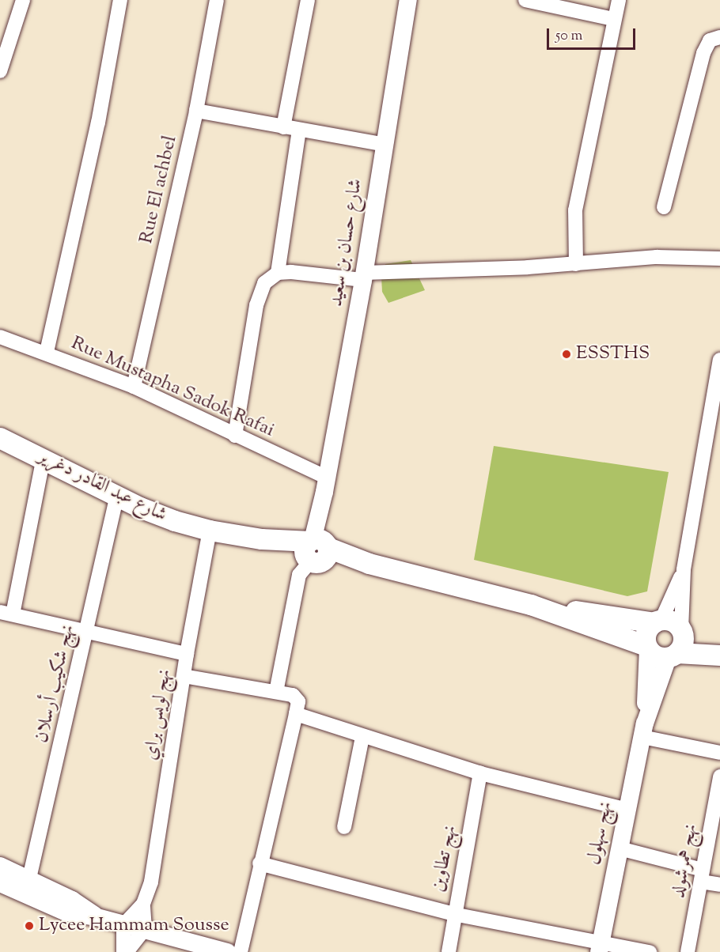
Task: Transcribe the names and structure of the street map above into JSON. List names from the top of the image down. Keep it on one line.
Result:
{"streets":{"main road":["شارع عبد القادر دغرير"],"street":["Rue El achbel","شارع حسان بن سعيد","Rue Mustapha Sadok Rafai","نهج شكيب أرسلان","نهج لويس براي","نهج سهلول","نهج تطاوين","نهج همرشولد"]},"crossings":[["Rue El achbel","Rue Mustapha Sadok Rafai"],["شارع حسان بن سعيد","Rue Mustapha Sadok Rafai"],["شارع حسان بن سعيد","شارع عبد القادر دغرير"],["شارع عبد القادر دغرير","نهج شكيب أرسلان"],["شارع عبد القادر دغرير","نهج لويس براي"],["شارع عبد القادر دغرير","نهج سهلول"]],"places":["ESSTHS","Lycee Hammam Sousse"],"scale_bar":"50 m"}
